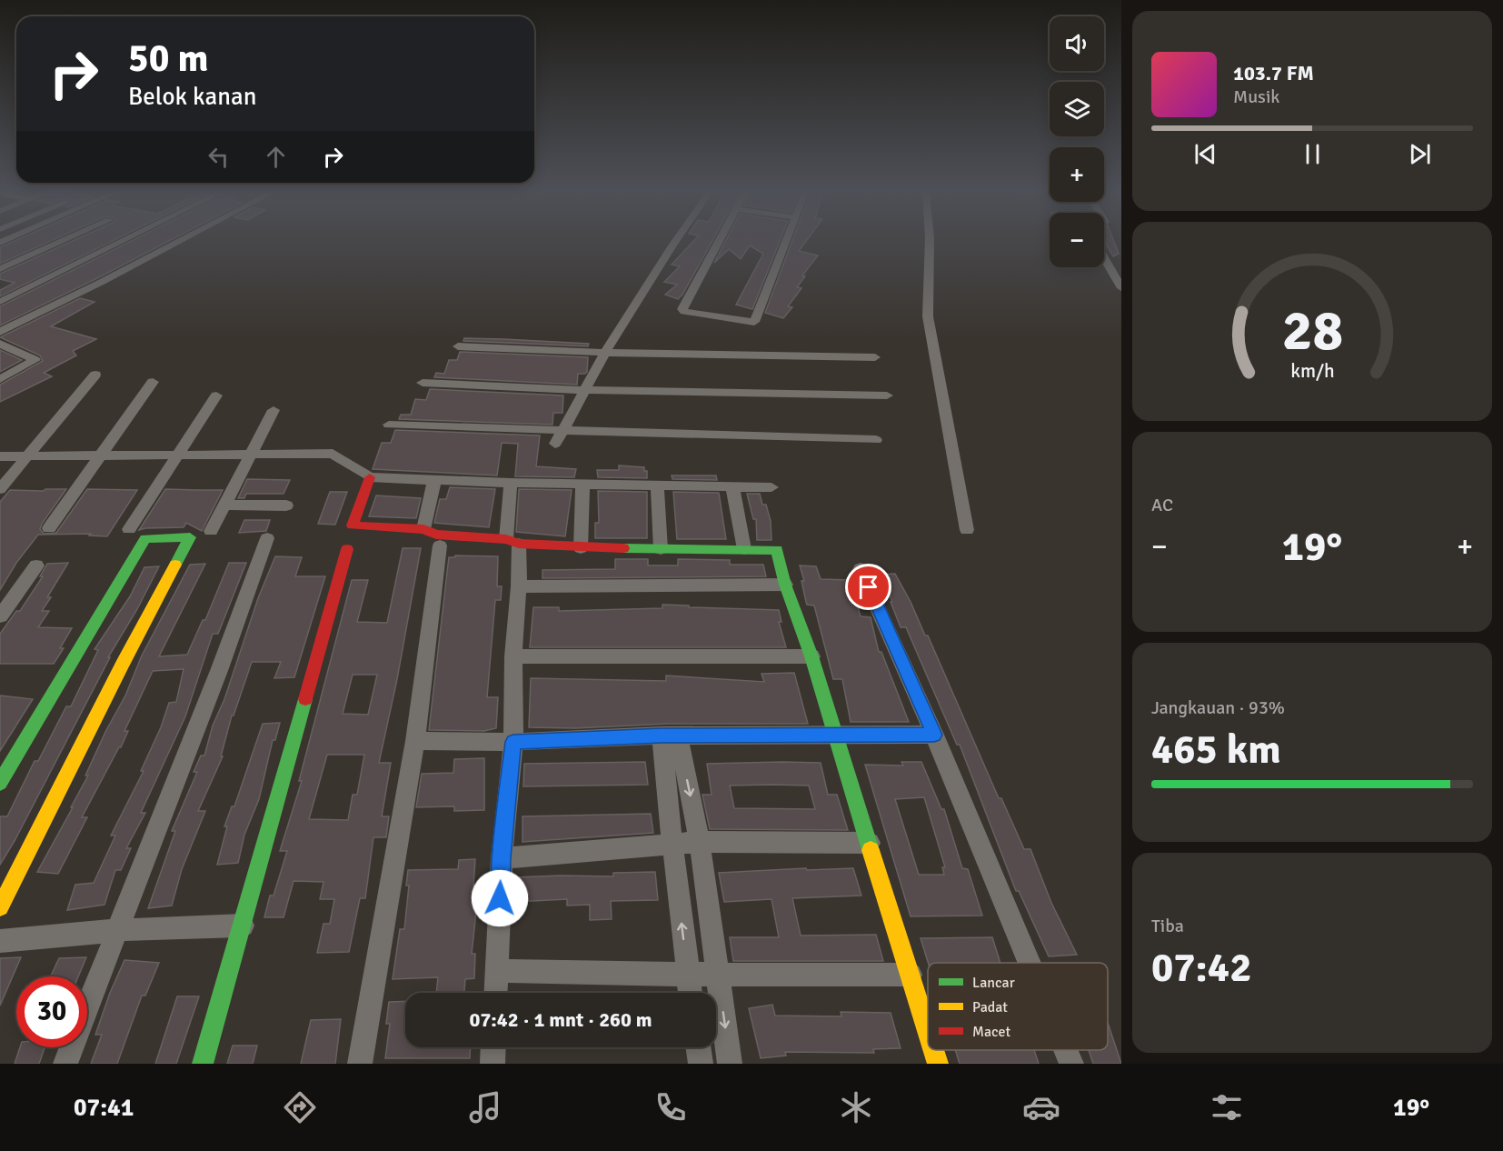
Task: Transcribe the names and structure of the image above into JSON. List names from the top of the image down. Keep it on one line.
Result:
{"legend":["Lancar","Padat","Macet"],"page":{"map_buttons":["+","−"],"turn":["50 m","Belok kanan"],"song":["103.7 FM","Musik"],"tile":["AC",["Jangkauan · 93%","465 km"],["Tiba","07:42"]],"heat":["−","19°","+"],"limit":"30","trip":"07:42 · 1 mnt · 260 m","tabs":["07:41","19°"],"gauge":["28","km/h"]}}
